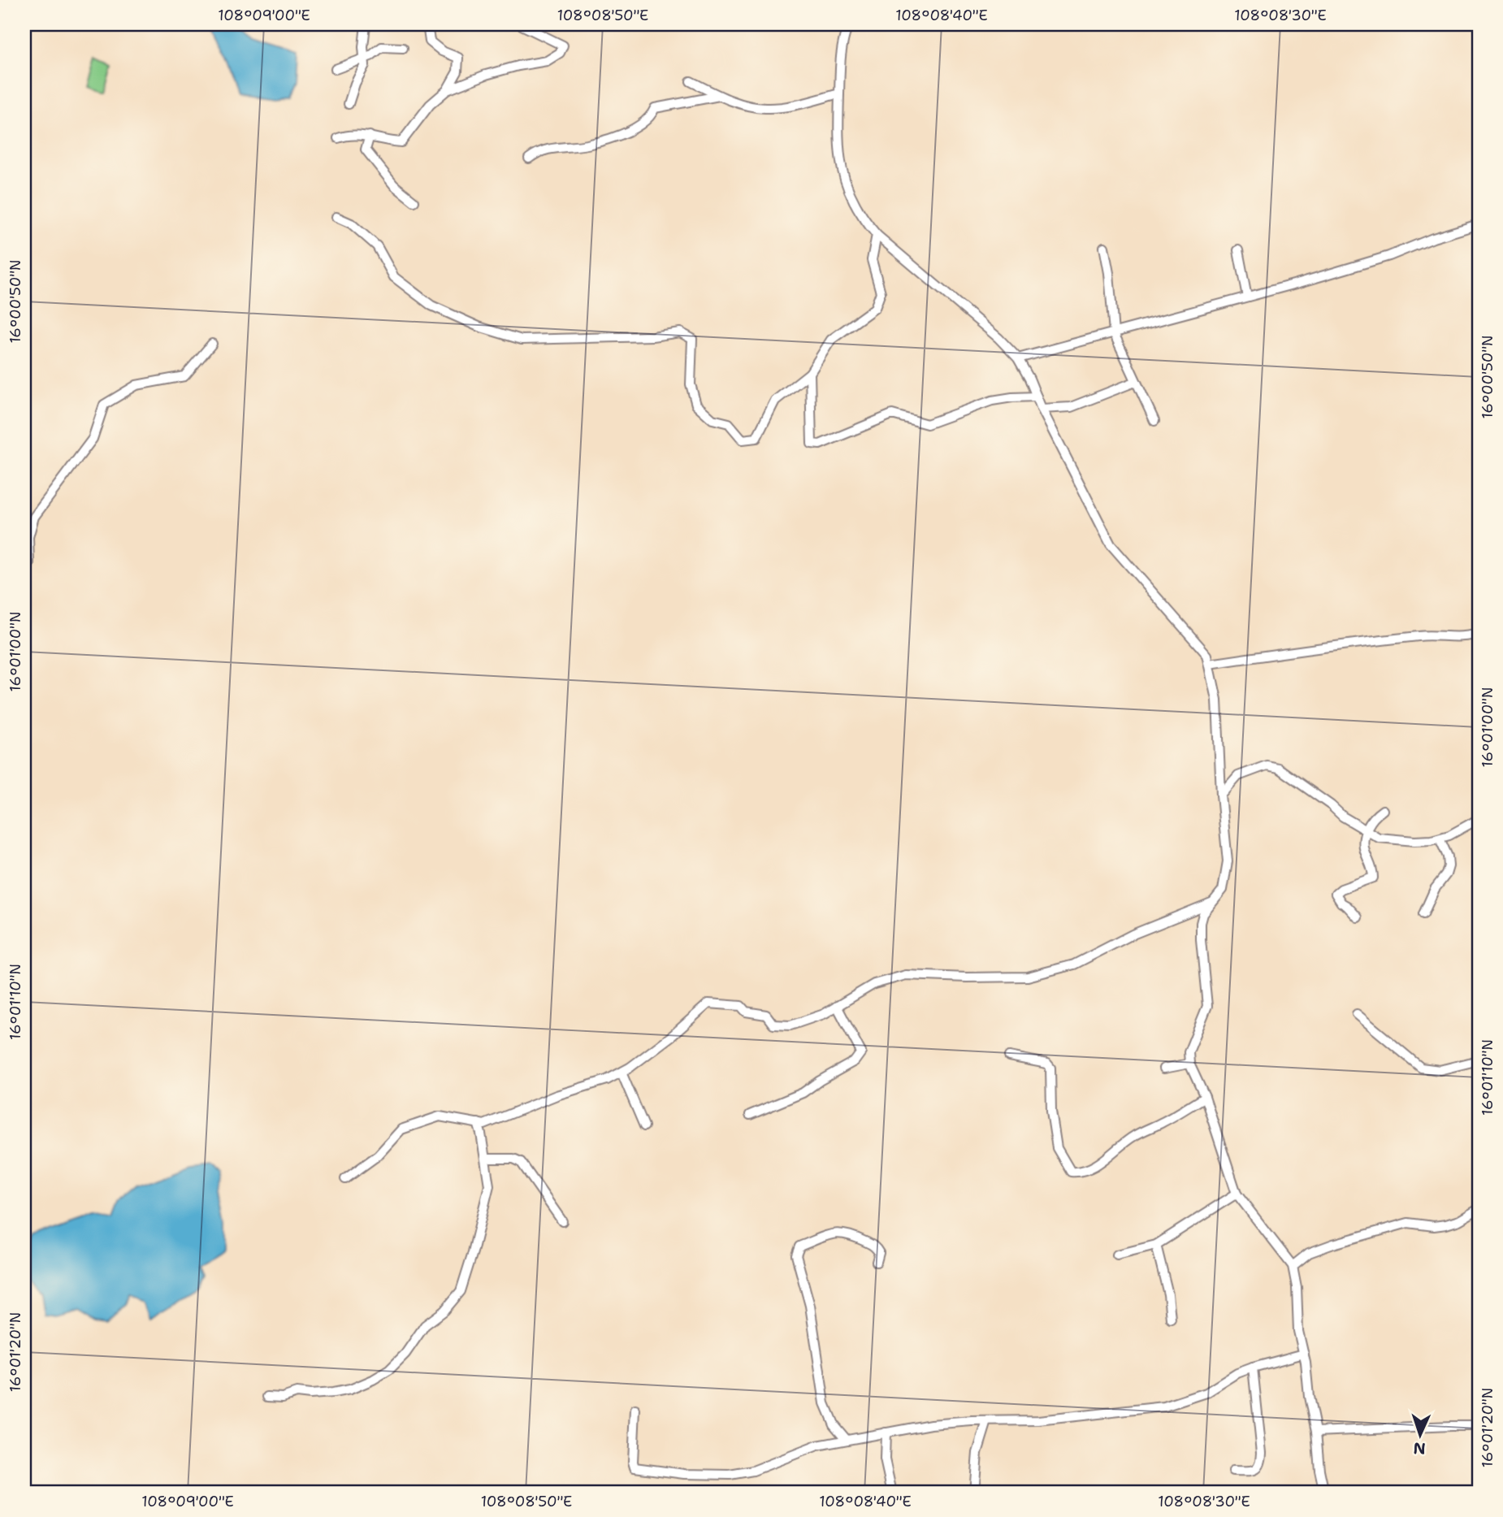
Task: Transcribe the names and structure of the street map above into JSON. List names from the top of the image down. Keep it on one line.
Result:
{"north":"bottom","coordinates":["108°09'00\"E","108°08'50\"E","108°08'40\"E","108°08'30\"E","16°00'50\"N","16°01'00\"N","16°01'10\"N","16°01'20\"N"]}
